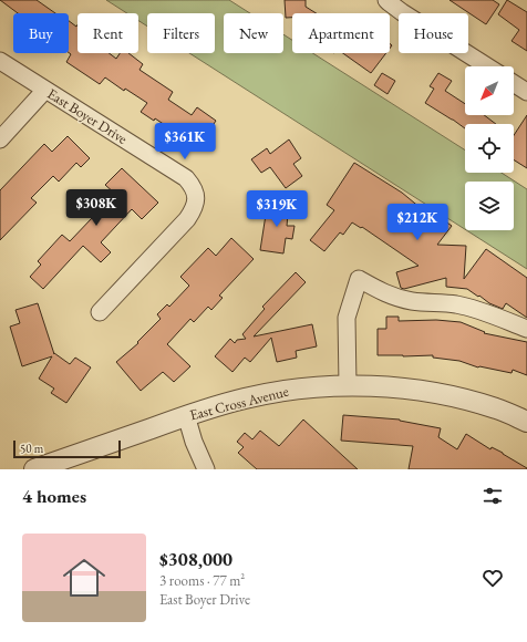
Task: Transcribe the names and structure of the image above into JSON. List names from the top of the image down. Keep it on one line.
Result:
{"streets":{"street":["East Boyer Drive","East Cross Avenue"]},"scale_bar":"50 m","north":"bottom left","page":{"chip":["Buy","Rent","Filters","New","Apartment","House"],"price":["$361K","$308K","$319K","$212K"],"scale":"50 m","heading":"4 homes","list":[{"name":"$308,000","note":"3 rooms · 77 m² · East Boyer Drive"}]}}
